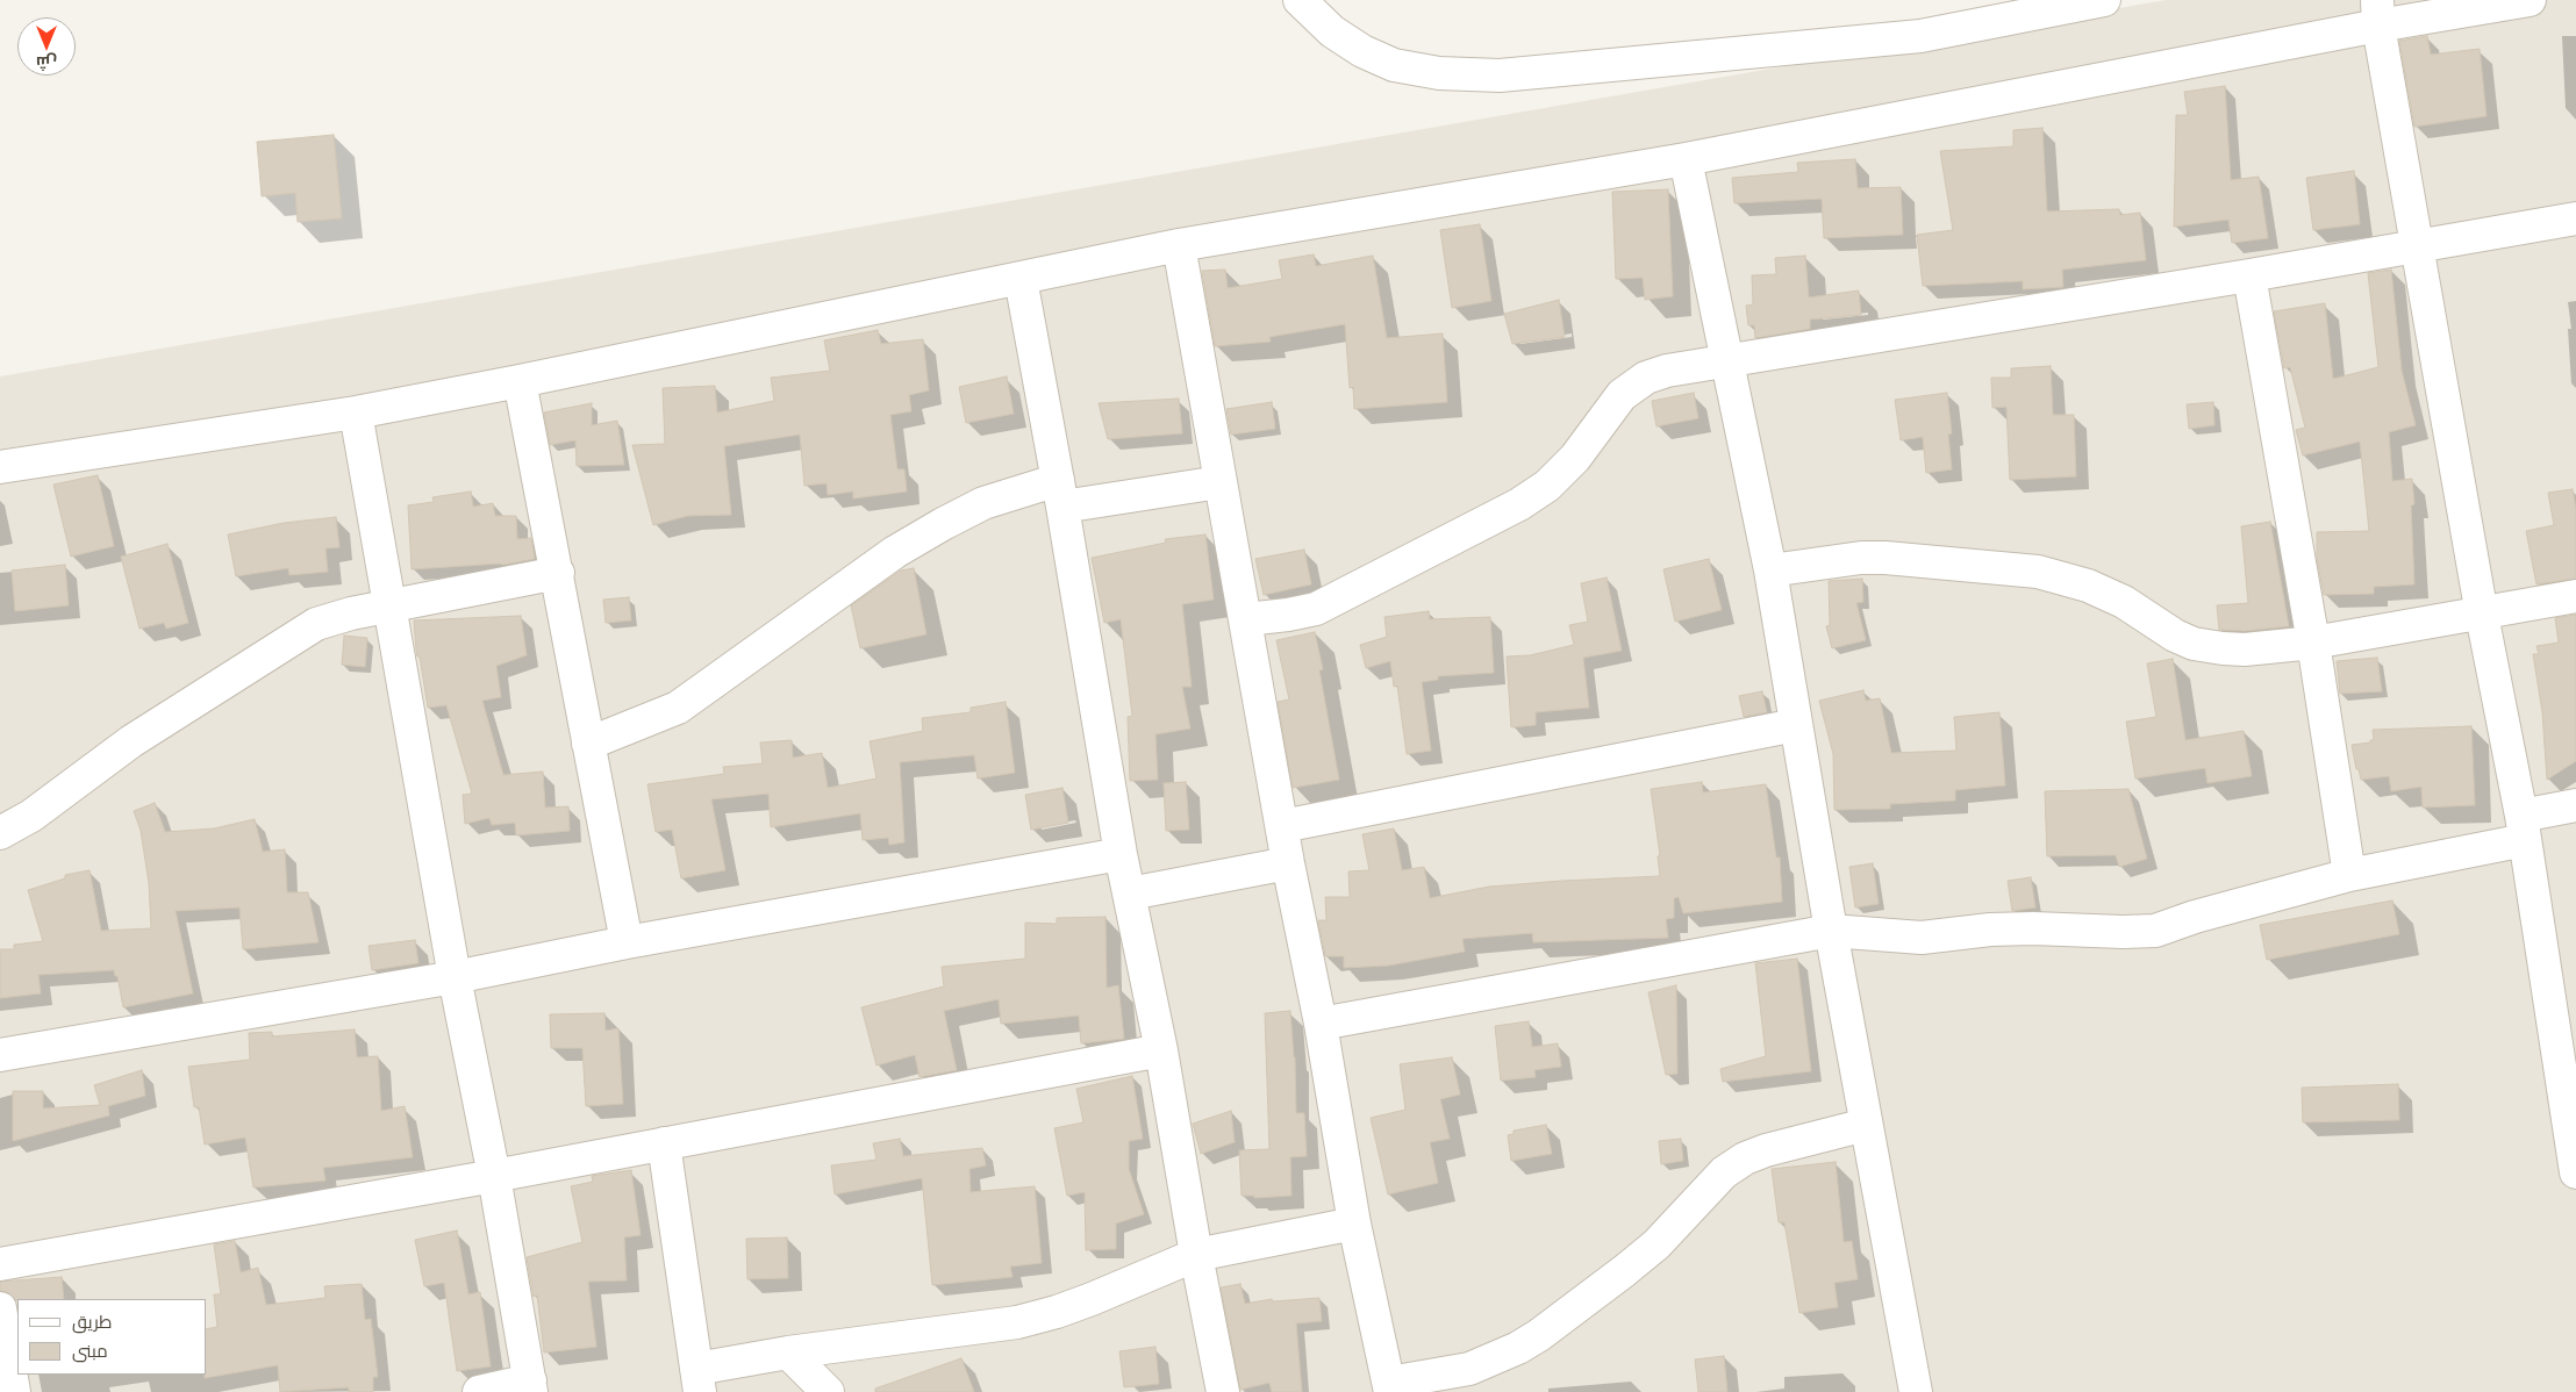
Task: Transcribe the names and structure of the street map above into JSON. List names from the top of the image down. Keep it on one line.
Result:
{"legend":["طريق","مبنى"],"north":"bottom"}
